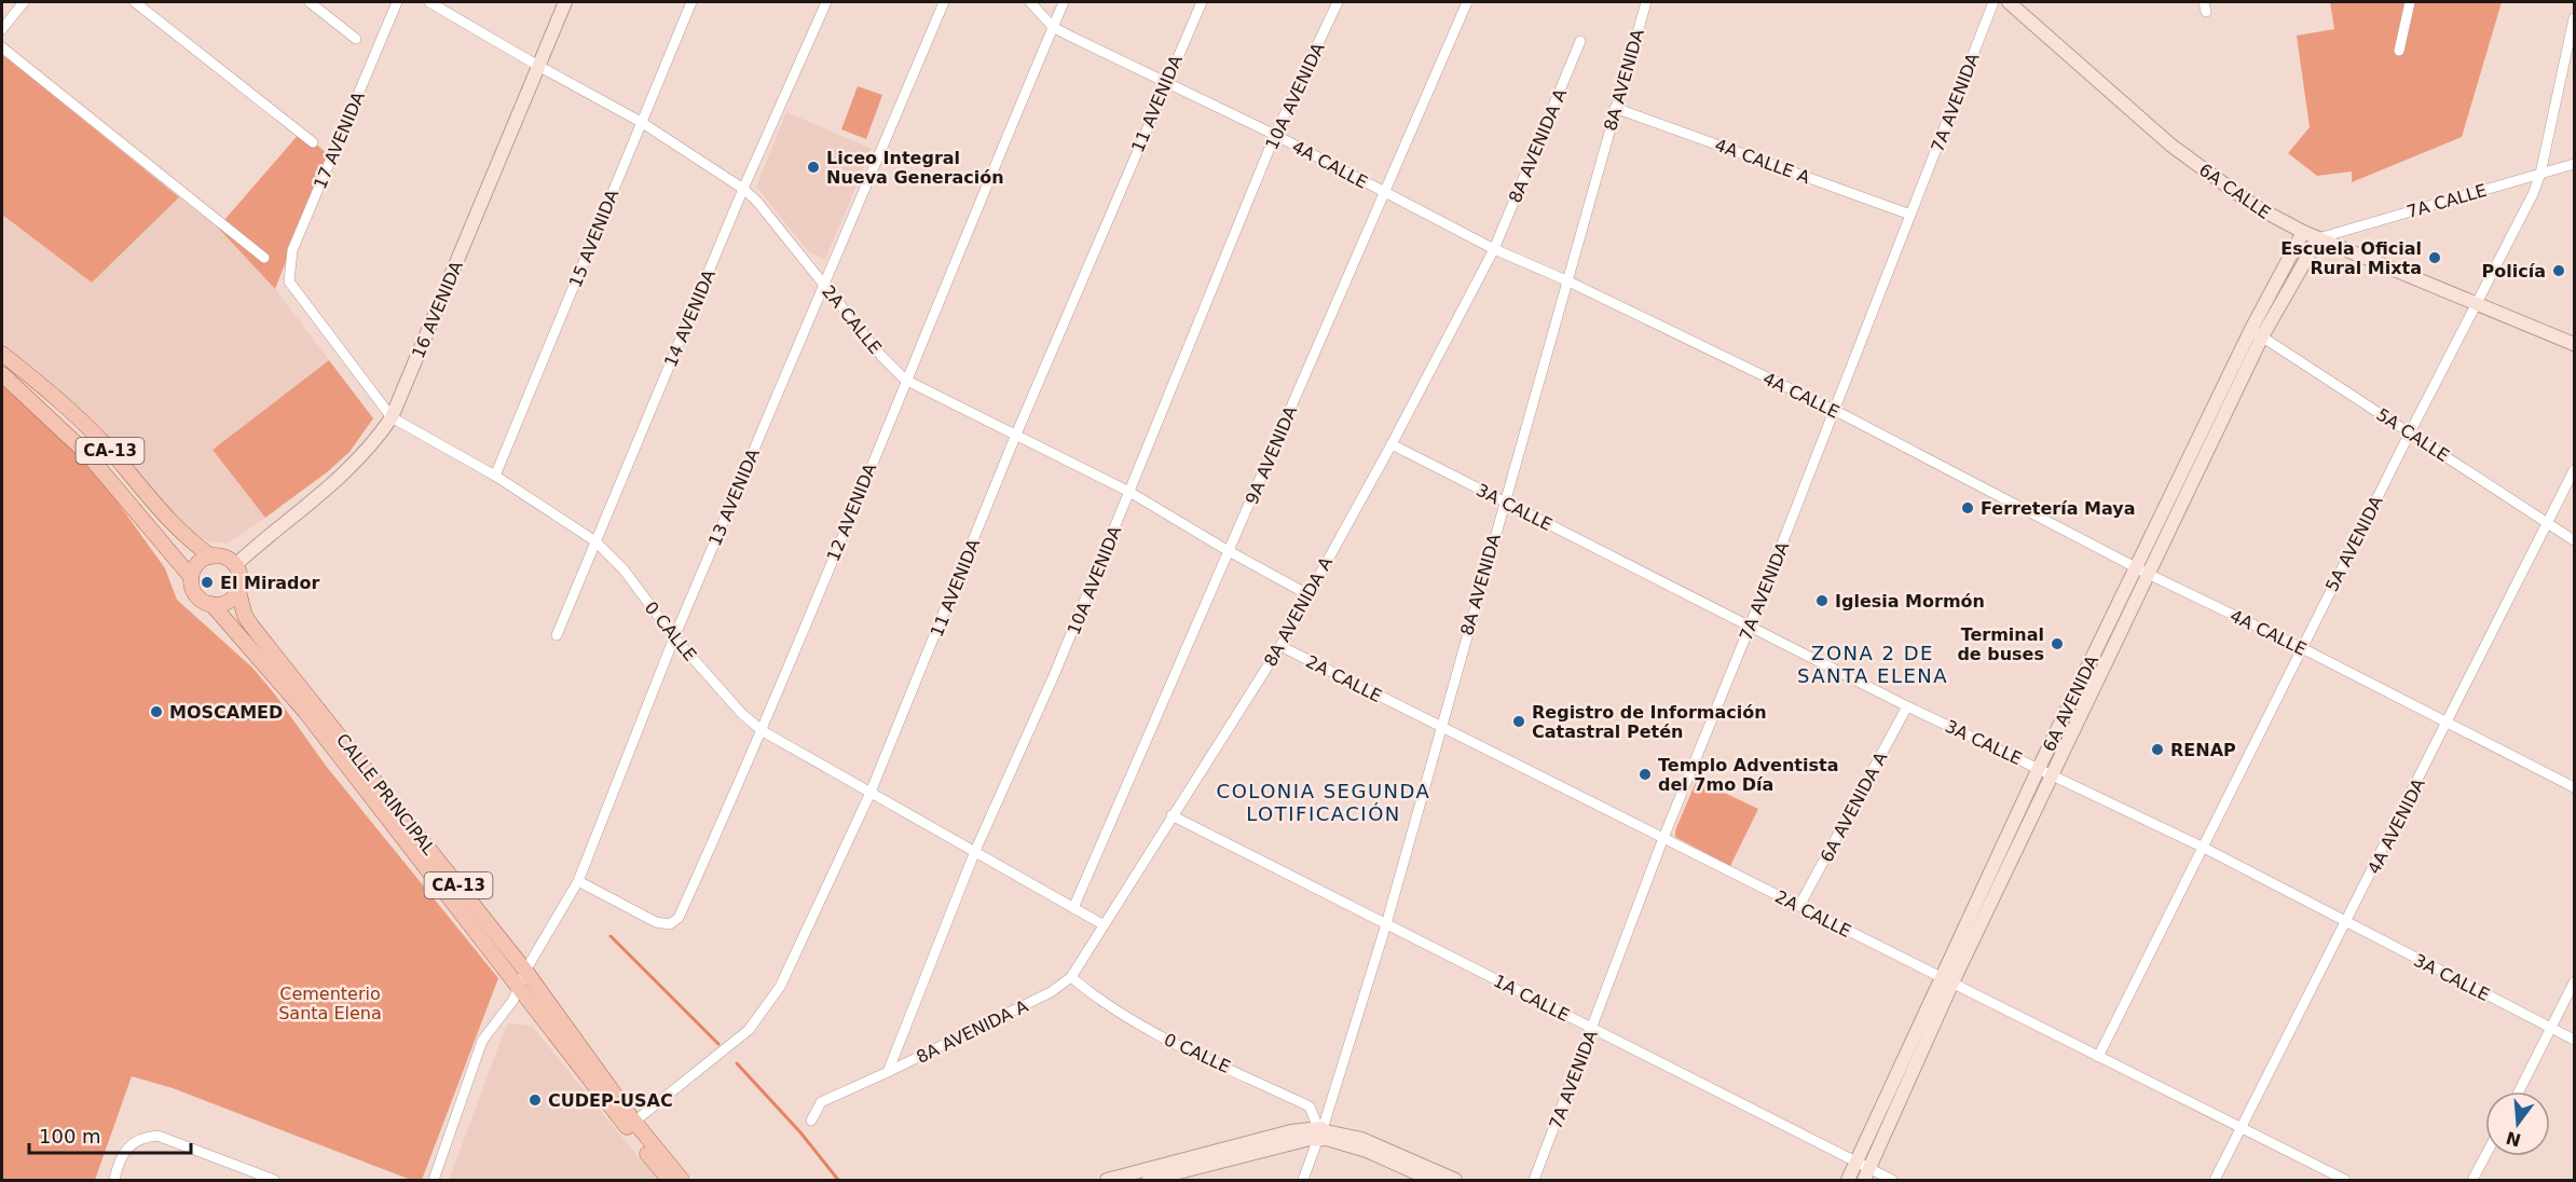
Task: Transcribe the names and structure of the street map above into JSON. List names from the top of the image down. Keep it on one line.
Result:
{"streets":{"main road":["CA-13","CALLE PRINCIPAL"],"street":["8A AVENIDA","10A AVENIDA","7A AVENIDA","11 AVENIDA","17 AVENIDA","8A AVENIDA A","4A CALLE A","4A CALLE","6A CALLE","7A CALLE","15 AVENIDA","16 AVENIDA","14 AVENIDA","2A CALLE","5A CALLE","9A AVENIDA","13 AVENIDA","3A CALLE","12 AVENIDA","5A AVENIDA","0 CALLE","6A AVENIDA","6A AVENIDA A","4A AVENIDA","1A CALLE"]},"crossings":[["8A AVENIDA","4A CALLE A"],["8A AVENIDA","4A CALLE"],["8A AVENIDA","2A CALLE"],["8A AVENIDA","3A CALLE"],["8A AVENIDA","0 CALLE"],["8A AVENIDA","1A CALLE"],["10A AVENIDA","8A AVENIDA A"],["10A AVENIDA","4A CALLE"],["10A AVENIDA","2A CALLE"],["10A AVENIDA","0 CALLE"],["7A AVENIDA","4A CALLE A"],["7A AVENIDA","4A CALLE"],["7A AVENIDA","2A CALLE"],["7A AVENIDA","3A CALLE"],["7A AVENIDA","1A CALLE"],["11 AVENIDA","4A CALLE"],["11 AVENIDA","2A CALLE"],["11 AVENIDA","0 CALLE"],["11 AVENIDA","CALLE PRINCIPAL"],["17 AVENIDA","0 CALLE"],["8A AVENIDA A","4A CALLE"],["8A AVENIDA A","2A CALLE"],["8A AVENIDA A","3A CALLE"],["8A AVENIDA A","0 CALLE"],["8A AVENIDA A","1A CALLE"],["4A CALLE","9A AVENIDA"],["4A CALLE","12 AVENIDA"],["4A CALLE","5A AVENIDA"],["4A CALLE","6A AVENIDA"],["4A CALLE","4A AVENIDA"],["6A CALLE","7A CALLE"],["6A CALLE","5A AVENIDA"],["6A CALLE","6A AVENIDA"],["7A CALLE","5A AVENIDA"],["7A CALLE","6A AVENIDA"],["15 AVENIDA","2A CALLE"],["15 AVENIDA","0 CALLE"],["16 AVENIDA","2A CALLE"],["16 AVENIDA","CA-13"],["16 AVENIDA","0 CALLE"],["16 AVENIDA","CALLE PRINCIPAL"],["14 AVENIDA","2A CALLE"],["14 AVENIDA","0 CALLE"],["2A CALLE","9A AVENIDA"],["2A CALLE","13 AVENIDA"],["2A CALLE","12 AVENIDA"],["2A CALLE","5A AVENIDA"],["2A CALLE","6A AVENIDA"],["2A CALLE","6A AVENIDA A"],["2A CALLE","4A AVENIDA"],["5A CALLE","5A AVENIDA"],["5A CALLE","6A AVENIDA"],["5A CALLE","4A AVENIDA"],["CA-13","CALLE PRINCIPAL"],["9A AVENIDA","0 CALLE"],["13 AVENIDA","12 AVENIDA"],["13 AVENIDA","0 CALLE"],["13 AVENIDA","CALLE PRINCIPAL"],["3A CALLE","5A AVENIDA"],["3A CALLE","6A AVENIDA"],["3A CALLE","6A AVENIDA A"],["3A CALLE","4A AVENIDA"],["12 AVENIDA","0 CALLE"],["6A AVENIDA","1A CALLE"]],"districts":["ZONA 2 DE SANTA ELENA","COLONIA SEGUNDA LOTIFICACIÓN"],"parks":["Cementerio Santa Elena"],"places":["Liceo Integral Nueva Generación","Escuela Oficial Rural Mixta","Policía","Ferretería Maya","El Mirador","Iglesia Mormón","Terminal de buses","MOSCAMED","Registro de Información Catastral Petén","RENAP","Templo Adventista del 7mo Día","CUDEP-USAC"],"scale_bar":"100 m","north":"bottom"}
